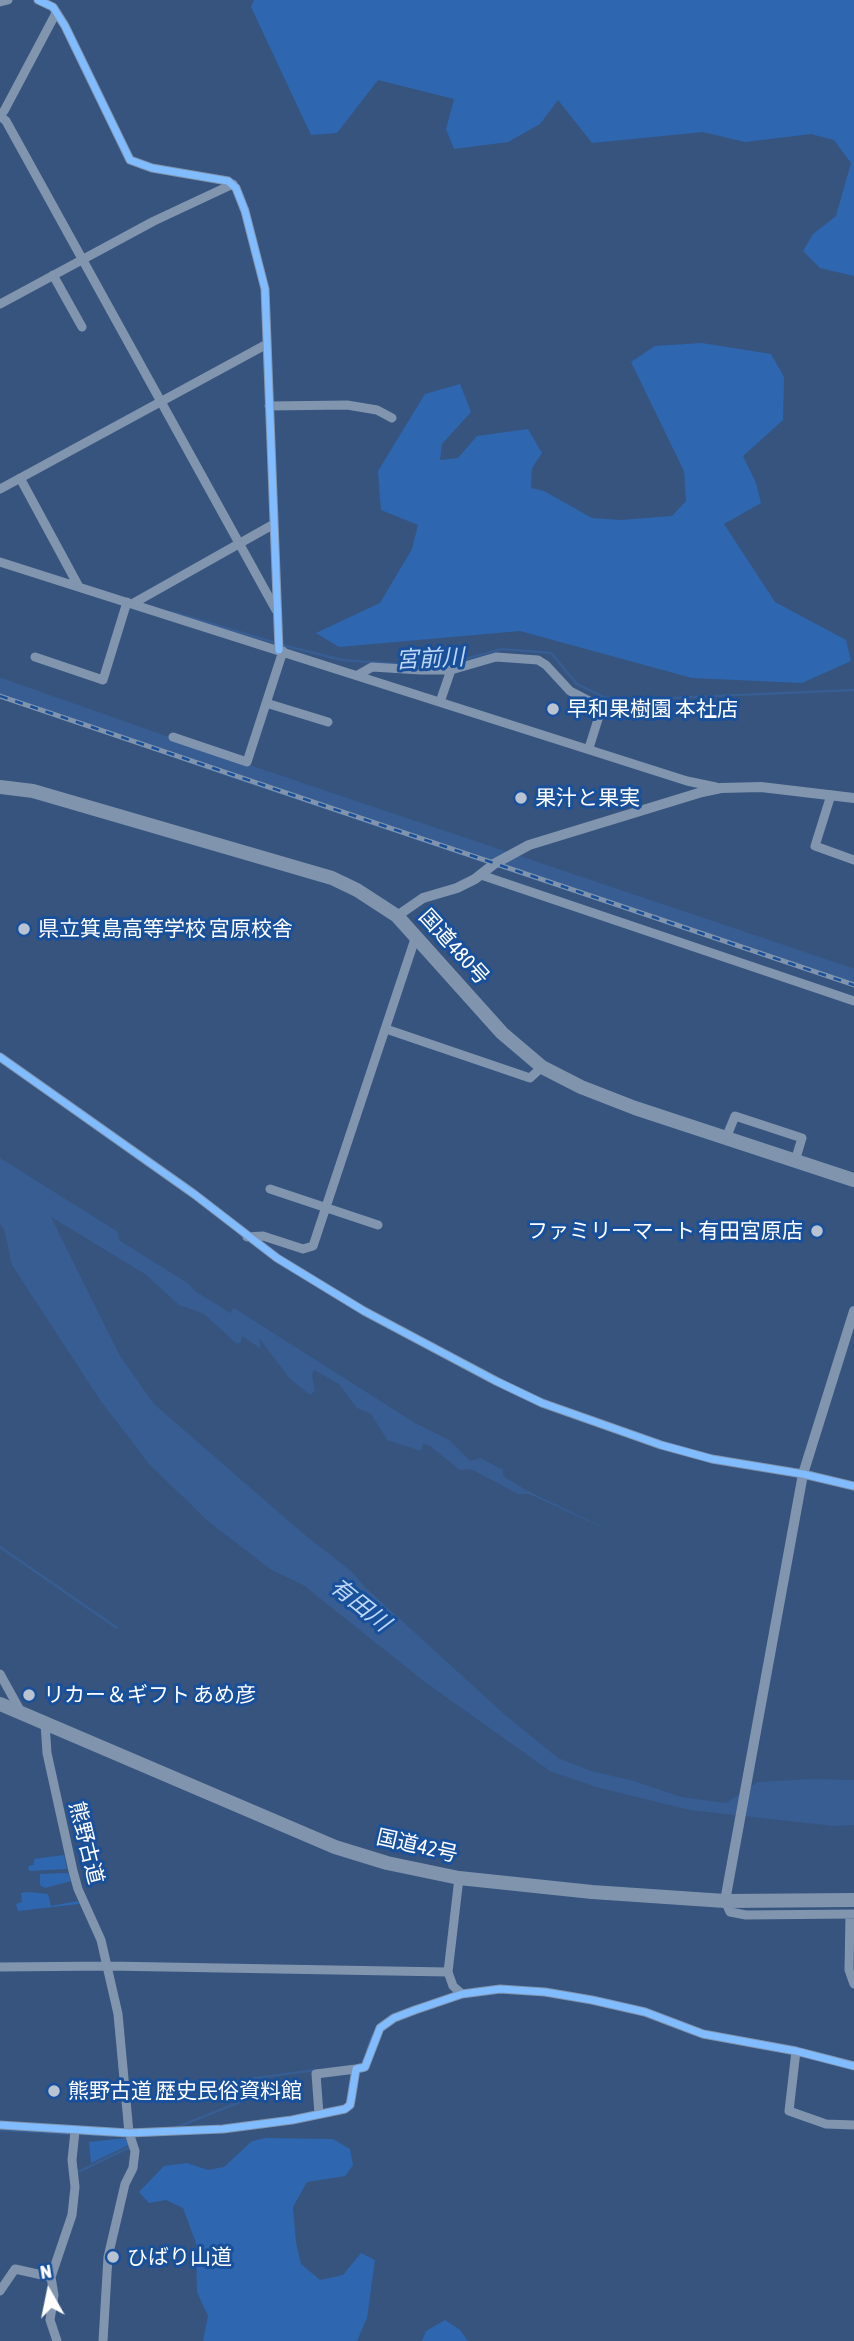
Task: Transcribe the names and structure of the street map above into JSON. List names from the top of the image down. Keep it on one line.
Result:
{"streets":{"highway":["国道480号","国道42号"],"street":["熊野古道"]},"crossings":[["熊野古道","国道42号"]],"water":["宮前川","有田川"],"places":["早和果樹園 本社店","果汁と果実","県立箕島高等学校 宮原校舎","ファミリーマート 有田宮原店","リカー＆ギフト あめ彦","熊野古道 歴史民俗資料館","ひばり山道"],"north":"top"}
